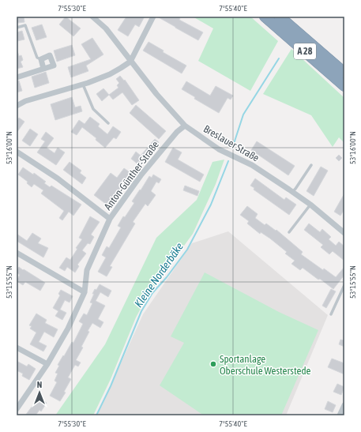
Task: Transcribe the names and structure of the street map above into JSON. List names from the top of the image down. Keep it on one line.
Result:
{"streets":{"highway":["A 28"],"street":["Breslauer Straße","Anton-Günther-Straße"]},"crossings":[["Breslauer Straße","Anton-Günther-Straße"]],"water":["Kleine Norderbäke"],"places":["Sportanlage Oberschule Westerstede"],"north":"top","coordinates":["7°55'30\"E","7°55'40\"E","53°16'00\"N","53°15'55\"N"]}
